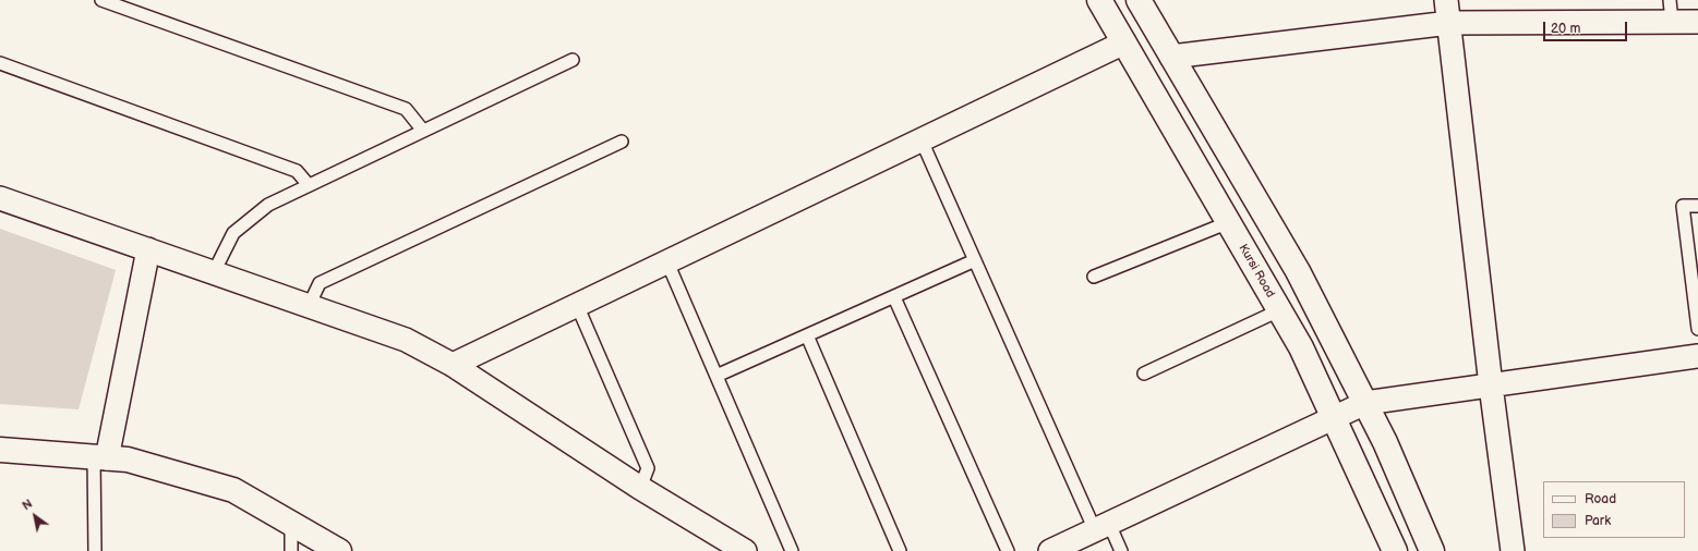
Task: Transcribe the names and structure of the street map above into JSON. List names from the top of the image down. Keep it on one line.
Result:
{"streets":{"main road":["Kursi Road"]},"legend":["Road","Park"],"scale_bar":"20 m","north":"top left"}
